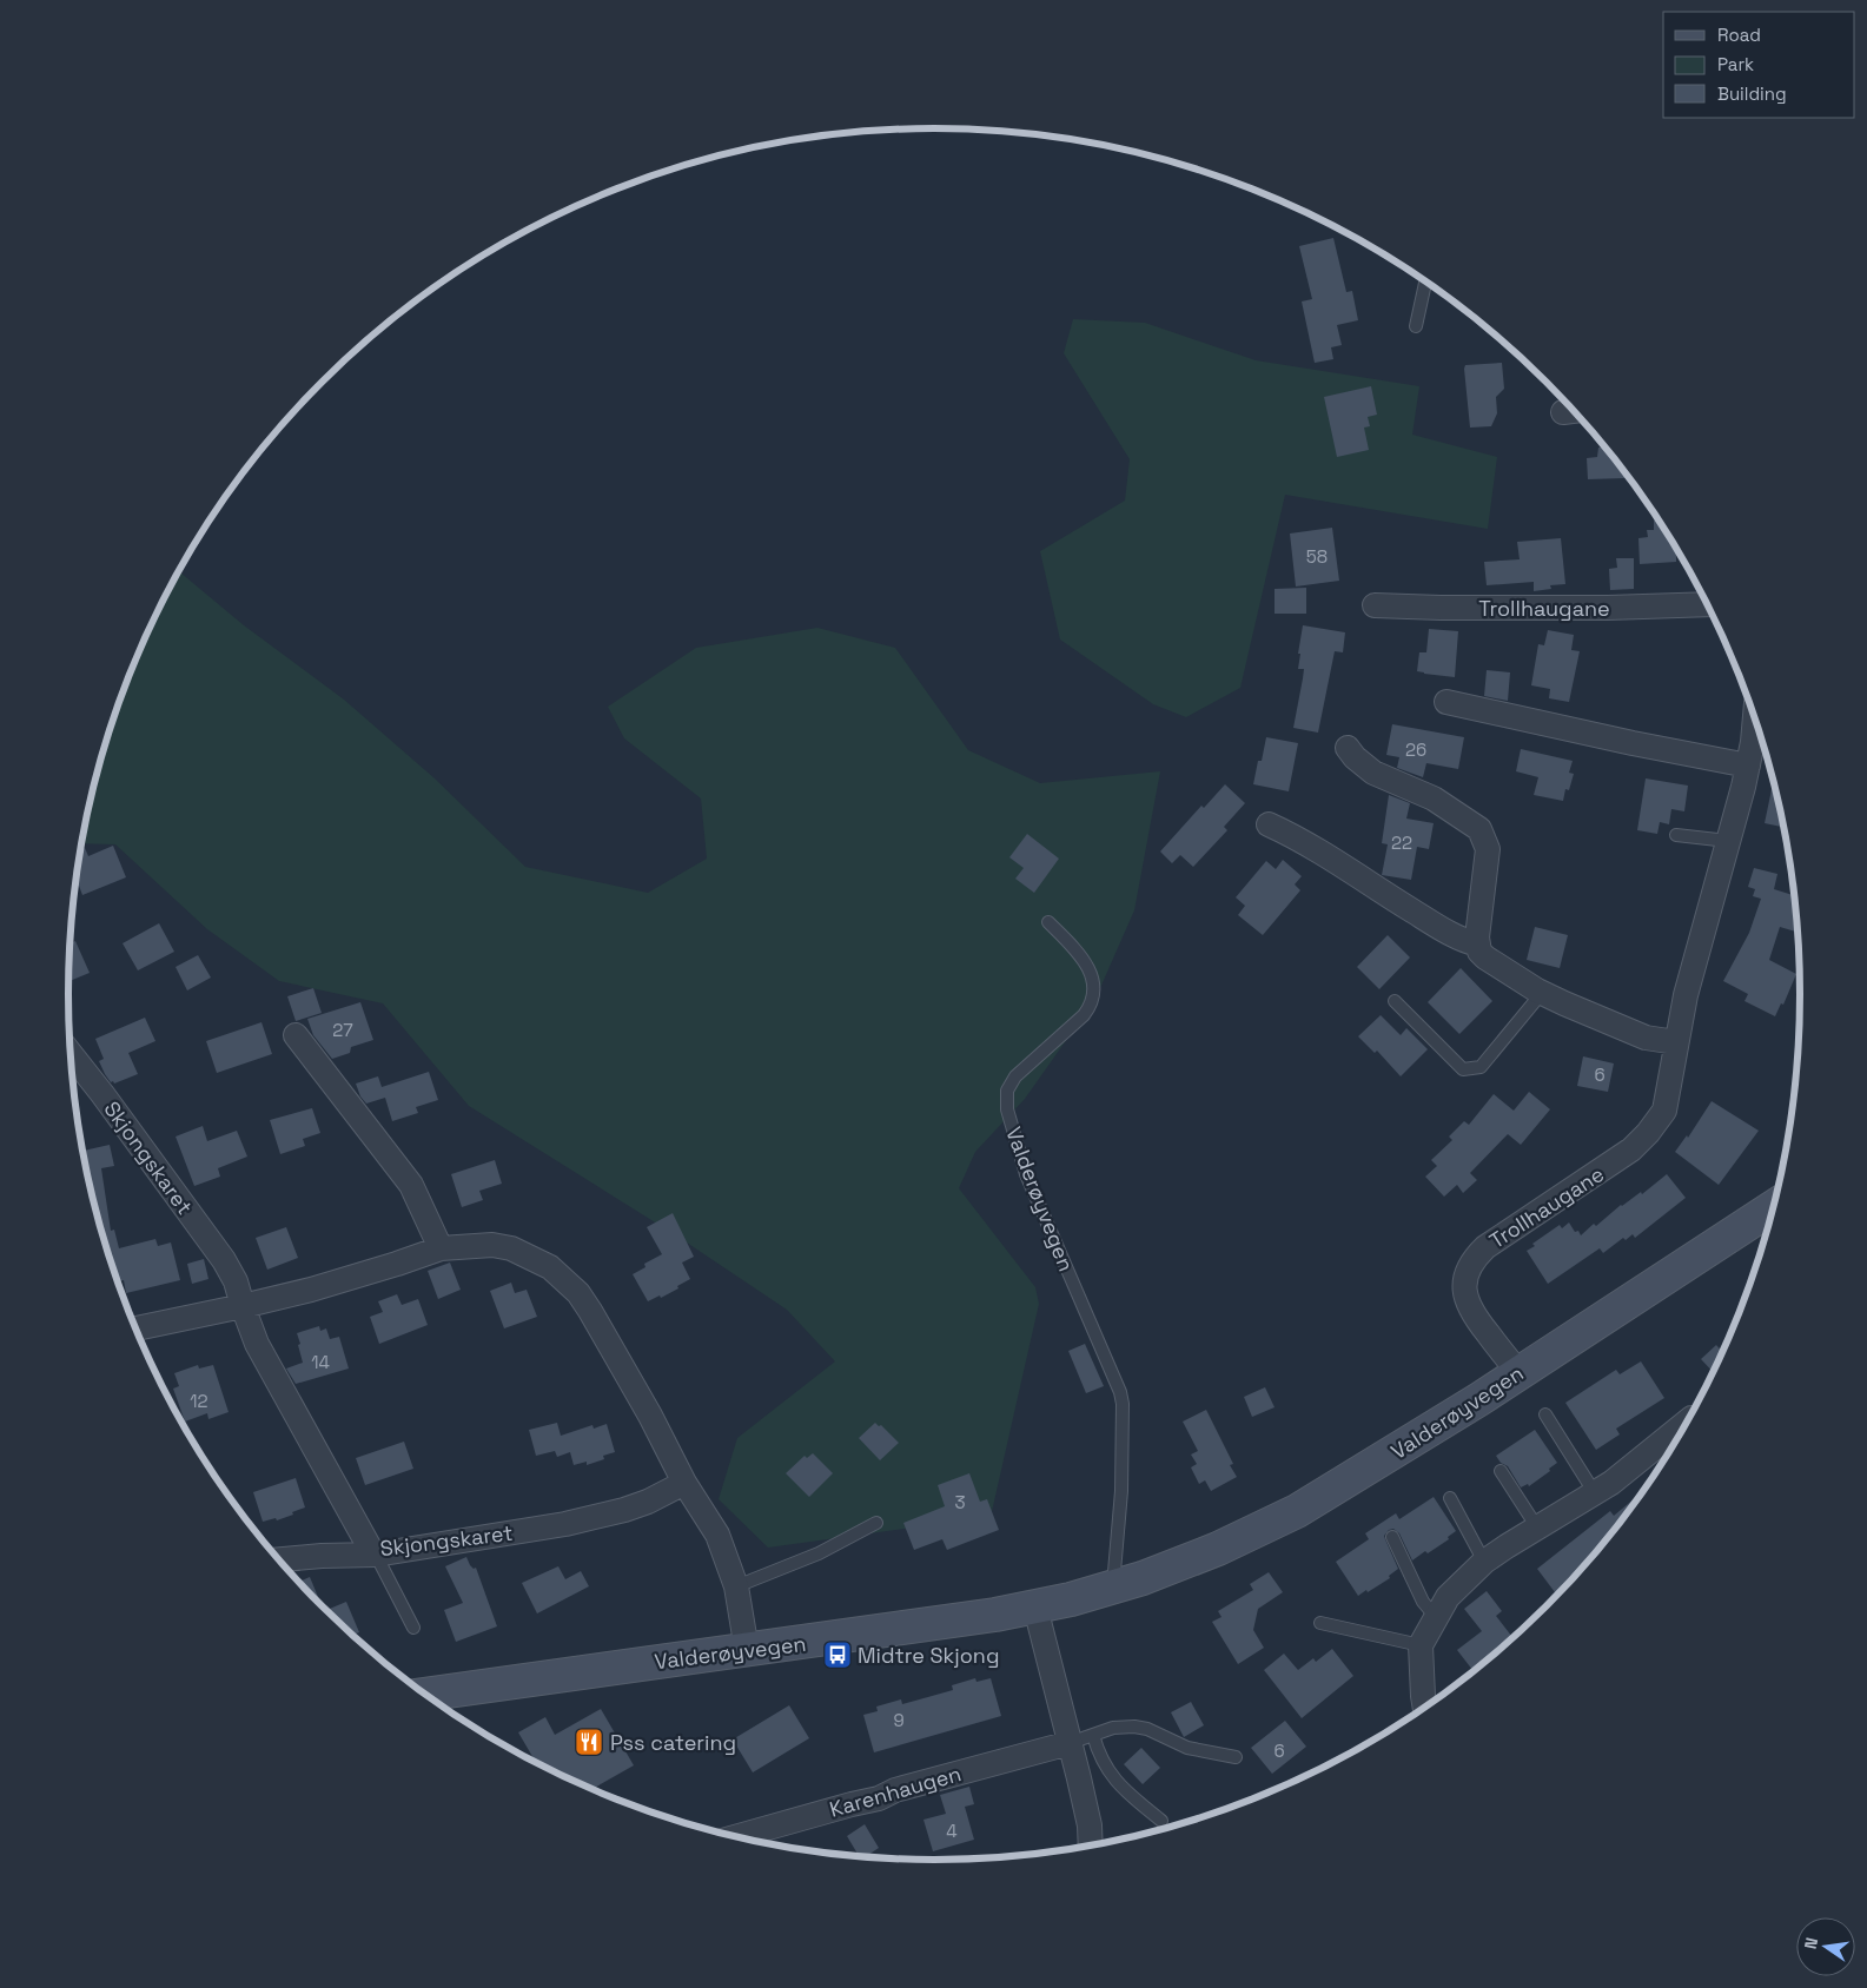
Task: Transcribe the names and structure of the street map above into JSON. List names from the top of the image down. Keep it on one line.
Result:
{"streets":{"main road":["Valderøyvegen"],"street":["Trollhaugane","Skjongskaret","Karenhaugen"]},"crossings":[["Trollhaugane","Valderøyvegen"]],"places":{"bus stop":["Midtre Skjong"],"restaurant":["Pss catering"]},"house_numbers":["58","26","22","27","6","14","12","3","9","6","4"],"legend":["Road","Park","Building"],"north":"left"}
